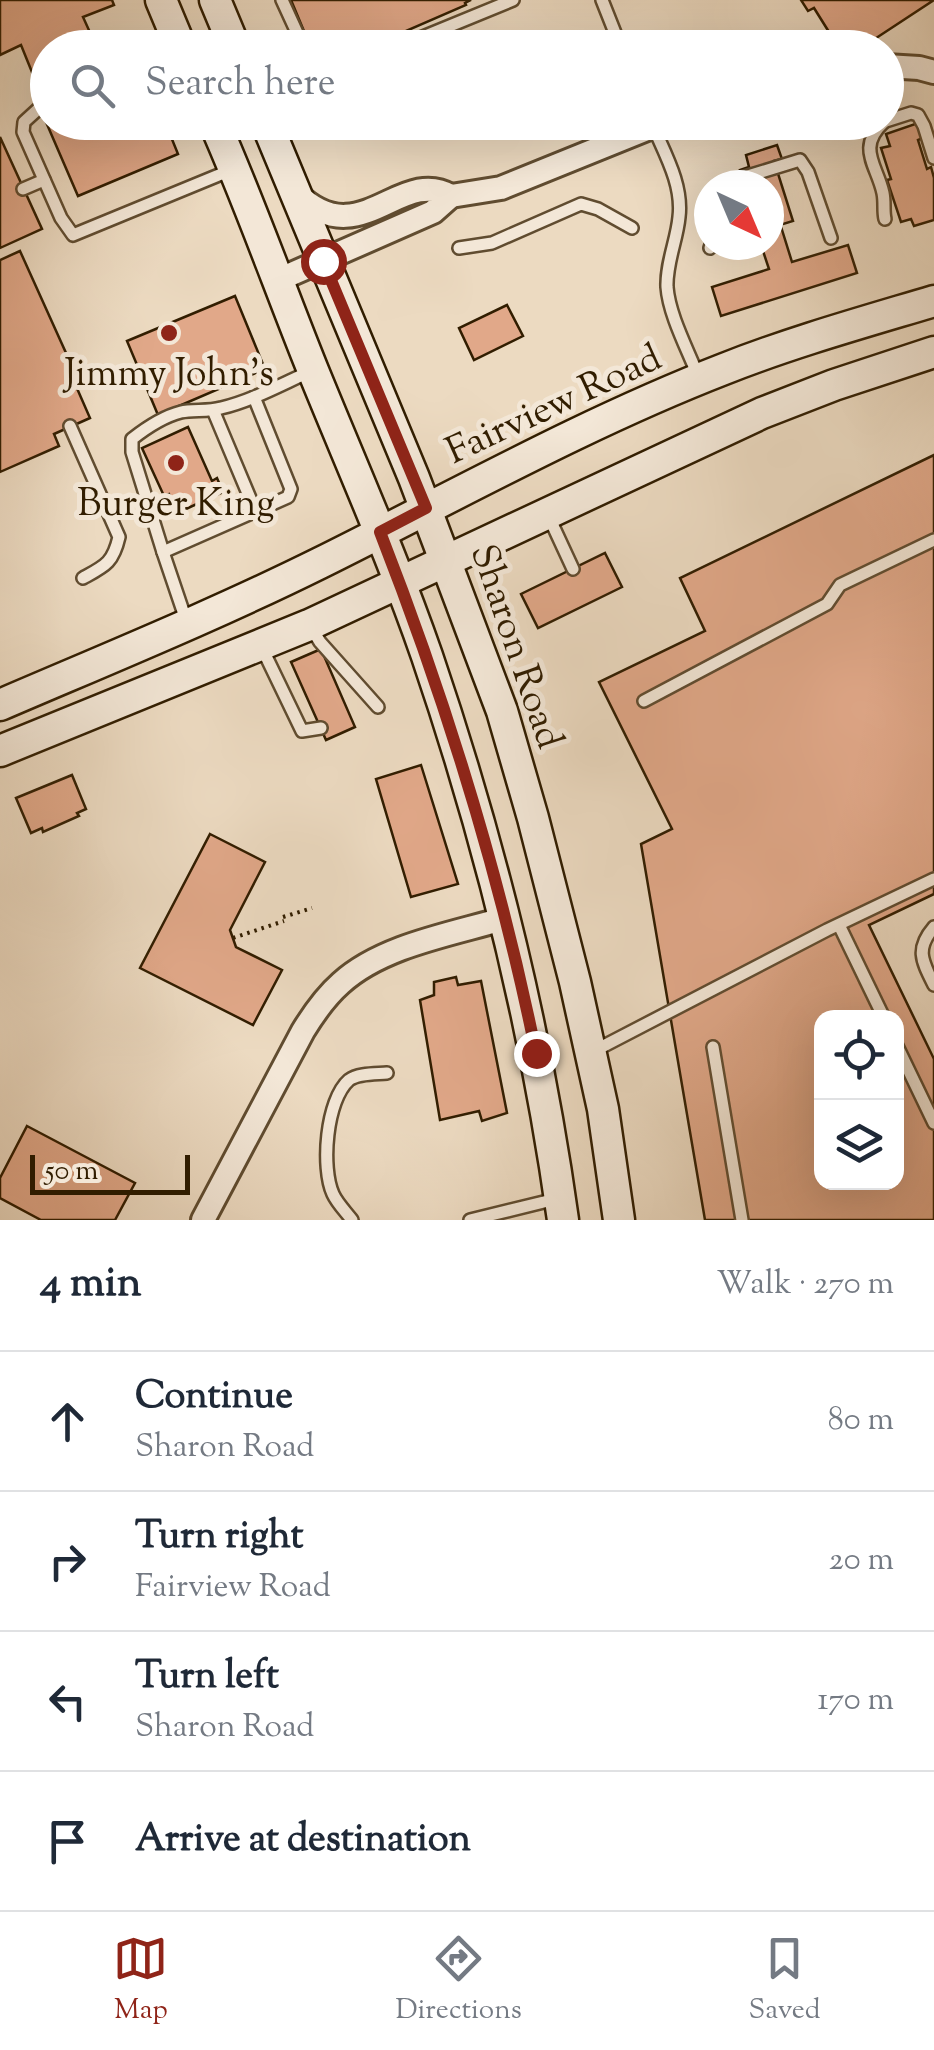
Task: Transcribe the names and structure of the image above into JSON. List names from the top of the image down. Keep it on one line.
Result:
{"streets":{"main road":["Fairview Road","Sharon Road"]},"crossings":[["Fairview Road","Sharon Road"]],"places":["Jimmy John's","Burger King"],"scale_bar":"50 m","north":"bottom right","page":{"search":"Search here","scale":"50 m","heading":["4 min","Walk · 270 m"],"list":[["Continue","Sharon Road","80 m"],["Turn right","Fairview Road","20 m"],["Turn left","Sharon Road","170 m"],"Arrive at destination"],"nav":["Map","Directions","Saved"]}}
